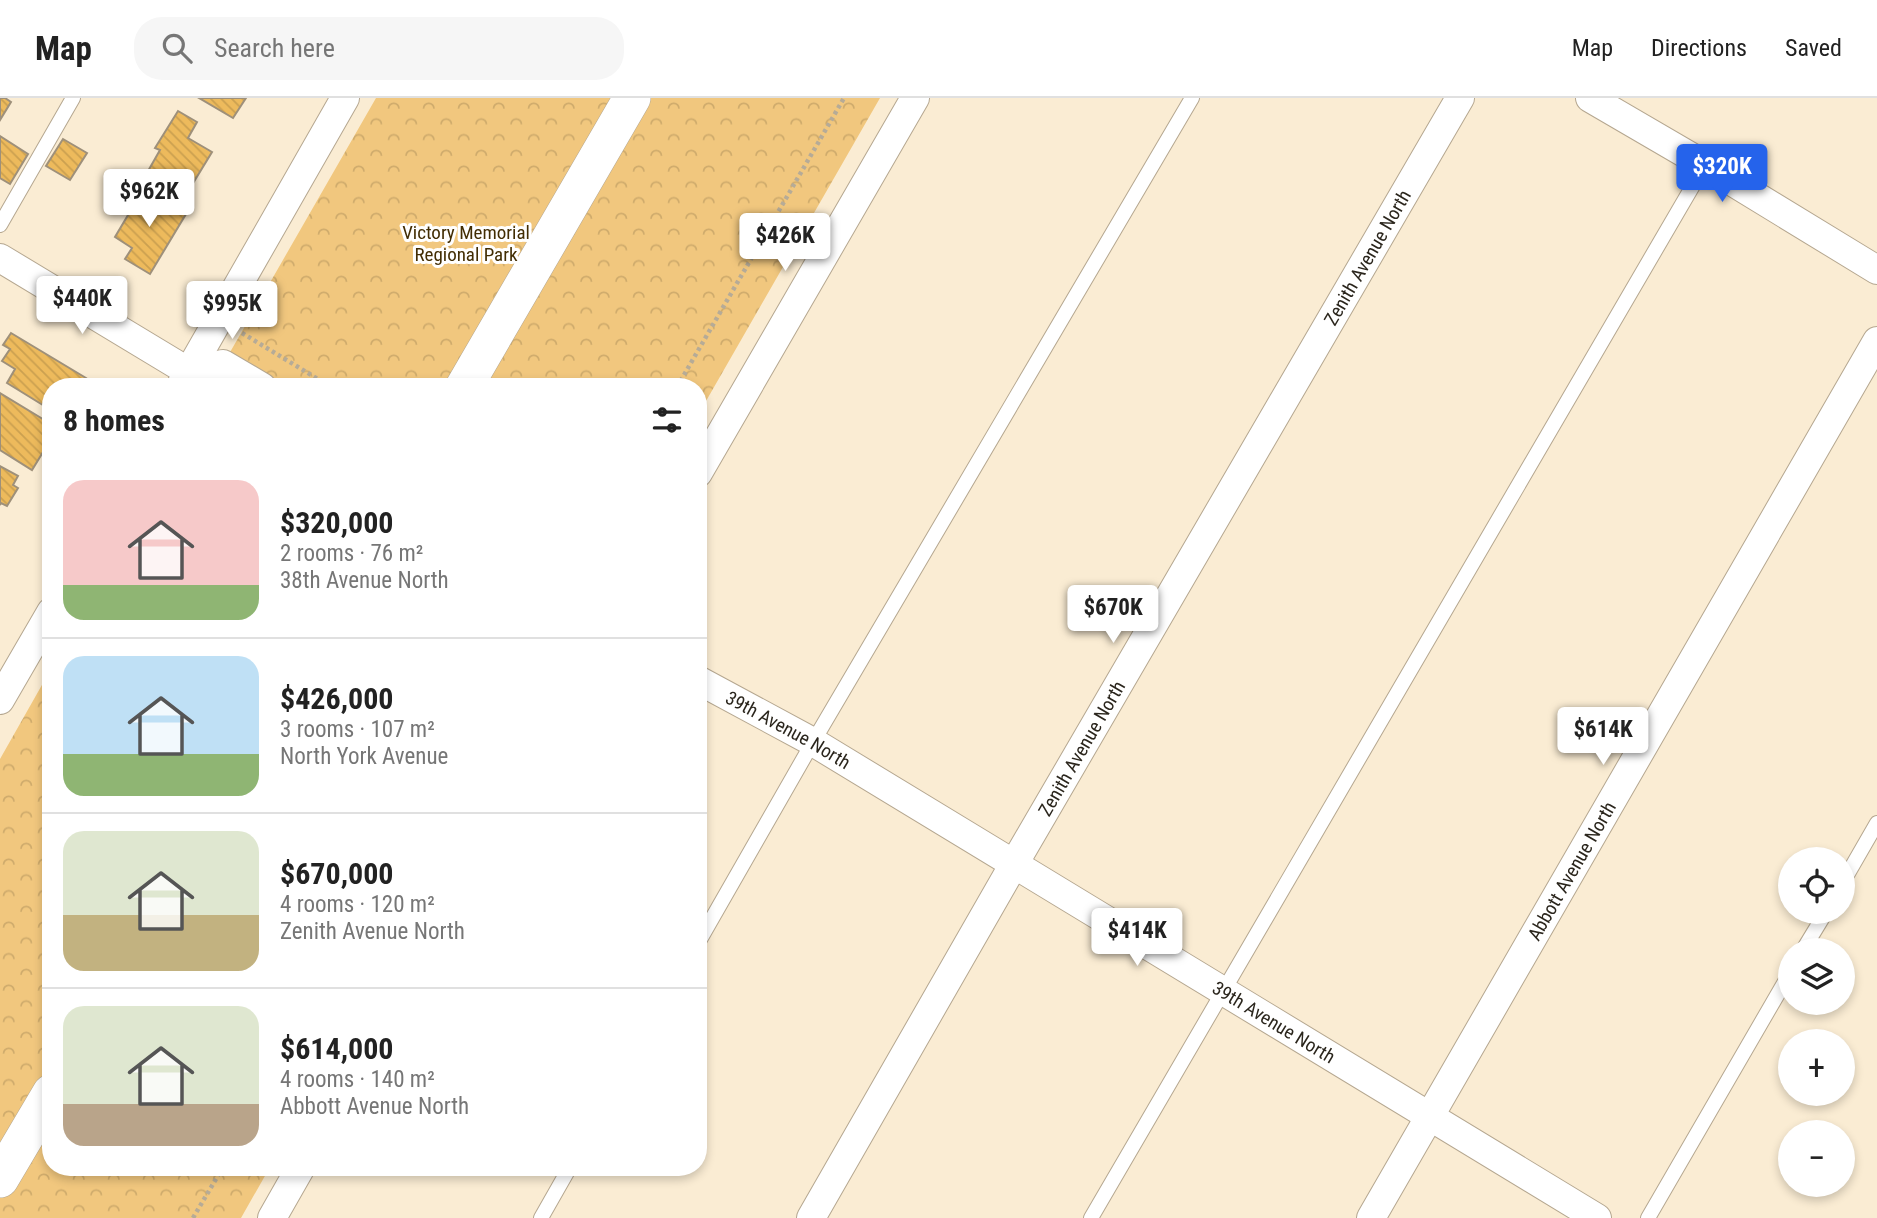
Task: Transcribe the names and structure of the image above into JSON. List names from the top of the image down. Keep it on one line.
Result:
{"streets":{"street":["Zenith Avenue North","39th Avenue North","Abbott Avenue North"]},"crossings":[["Zenith Avenue North","39th Avenue North"],["39th Avenue North","Abbott Avenue North"]],"parks":["Victory Memorial Regional Park"],"page":{"header":"Map","search":"Search here","nav":["Map","Directions","Saved"],"price":["$320K","$962K","$426K","$440K","$995K","$670K","$614K","$414K"],"heading":"8 homes","list":[{"name":"$320,000","note":"2 rooms · 76 m² · 38th Avenue North"},{"name":"$426,000","note":"3 rooms · 107 m² · North York Avenue"},{"name":"$670,000","note":"4 rooms · 120 m² · Zenith Avenue North"},{"name":"$614,000","note":"4 rooms · 140 m² · Abbott Avenue North"}],"map_buttons":["+","−"]}}
